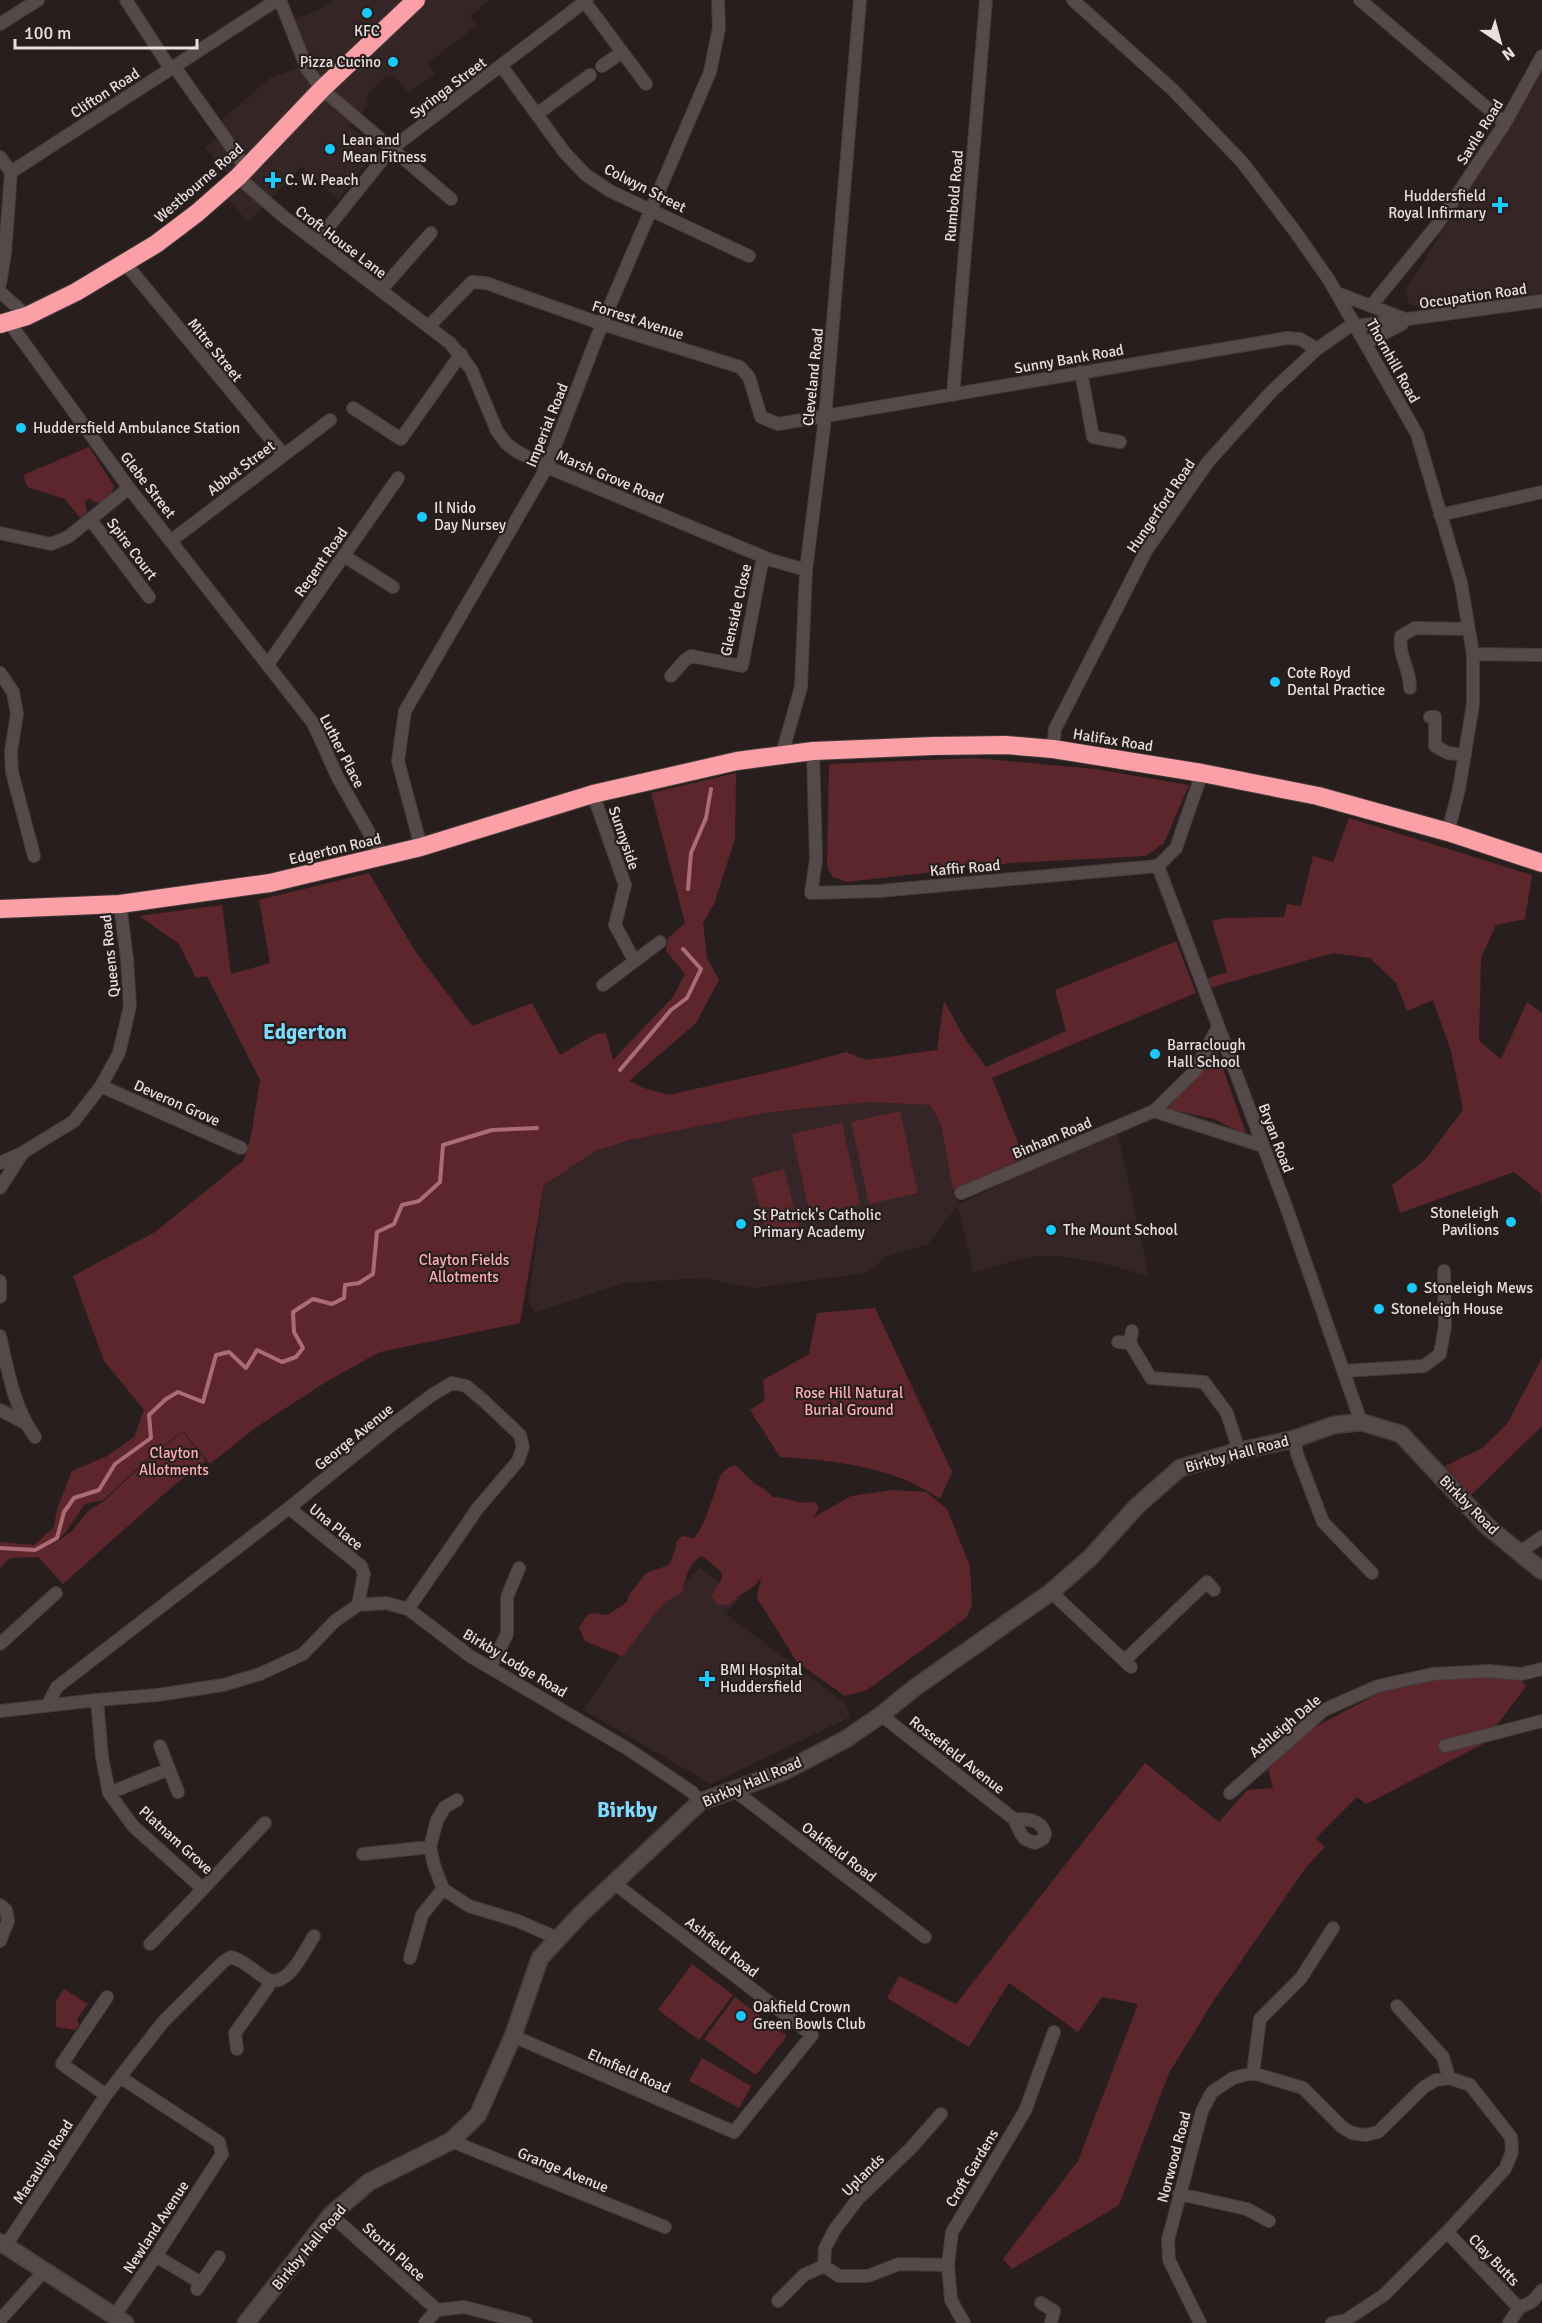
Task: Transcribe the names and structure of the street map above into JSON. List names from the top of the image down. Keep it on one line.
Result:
{"streets":{"highway":["Westbourne Road","Halifax Road","Edgerton Road"],"street":["Syringa Street","Clifton Road","Savile Road","Colwyn Street","Rumbold Road","Croft House Lane","Occupation Road","Forrest Avenue","Mitre Street","Sunny Bank Road","Thornhill Road","Cleveland Road","Imperial Road","Abbot Street","Marsh Grove Road","Glebe Street","Hungerford Road","Spire Court","Regent Road","Glenside Close","Luther Place","Sunnyside","Kaffir Road","Queens Road","Deveron Grove","Binham Road","Bryan Road","George Avenue","Birkby Hall Road","Birkby Road","Una Place","Birkby Lodge Road","Ashleigh Dale","Rossefield Avenue","Platnam Grove","Oakfield Road","Ashfield Road","Elmfield Road","Norwood Road","Macaulay Road","Croft Gardens","Grange Avenue","Uplands","Newland Avenue","Storth Place","Clay Butts"]},"crossings":[["Syringa Street","Colwyn Street"],["Syringa Street","Croft House Lane"],["Clifton Road","Croft House Lane"],["Savile Road","Occupation Road"],["Westbourne Road","Croft House Lane"],["Westbourne Road","Mitre Street"],["Westbourne Road","Glebe Street"],["Colwyn Street","Imperial Road"],["Rumbold Road","Sunny Bank Road"],["Croft House Lane","Forrest Avenue"],["Croft House Lane","Marsh Grove Road"],["Occupation Road","Thornhill Road"],["Occupation Road","Hungerford Road"],["Forrest Avenue","Sunny Bank Road"],["Forrest Avenue","Cleveland Road"],["Forrest Avenue","Imperial Road"],["Forrest Avenue","Marsh Grove Road"],["Mitre Street","Abbot Street"],["Sunny Bank Road","Cleveland Road"],["Sunny Bank Road","Hungerford Road"],["Thornhill Road","Hungerford Road"],["Thornhill Road","Halifax Road"],["Cleveland Road","Marsh Grove Road"],["Cleveland Road","Halifax Road"],["Imperial Road","Marsh Grove Road"],["Imperial Road","Edgerton Road"],["Abbot Street","Glebe Street"],["Marsh Grove Road","Glenside Close"],["Glebe Street","Spire Court"],["Glebe Street","Regent Road"],["Glebe Street","Luther Place"],["Hungerford Road","Halifax Road"],["Regent Road","Luther Place"],["Halifax Road","Edgerton Road"],["Halifax Road","Kaffir Road"],["Luther Place","Edgerton Road"],["Sunnyside","Edgerton Road"],["Edgerton Road","Queens Road"],["Kaffir Road","Bryan Road"],["Queens Road","Deveron Grove"],["Binham Road","Bryan Road"],["Bryan Road","Birkby Hall Road"],["George Avenue","Una Place"],["George Avenue","Birkby Lodge Road"],["Birkby Hall Road","Birkby Road"],["Birkby Hall Road","Birkby Lodge Road"],["Birkby Hall Road","Rossefield Avenue"],["Birkby Hall Road","Oakfield Road"],["Birkby Hall Road","Ashfield Road"],["Birkby Hall Road","Elmfield Road"],["Birkby Hall Road","Grange Avenue"],["Birkby Hall Road","Storth Place"],["Una Place","Birkby Lodge Road"],["Ashfield Road","Elmfield Road"],["Macaulay Road","Newland Avenue"]],"districts":["Edgerton","Birkby"],"parks":["Clayton Fields Allotments","Rose Hill Natural Burial Ground","Clayton Allotments"],"places":{"other":["KFC","Pizza Cucino","Lean and Mean Fitness","Huddersfield Ambulance Station","Il Nido Day Nursey","Cote Royd Dental Practice","Barraclough Hall School","Stoneleigh Pavilions","St Patrick's Catholic Primary Academy","The Mount School","Stoneleigh Mews","Stoneleigh House","Oakfield Crown Green Bowls Club"],"health":["C. W. Peach","Huddersfield Royal Infirmary","BMI Hospital Huddersfield"]},"scale_bar":"100 m","north":"bottom right"}
